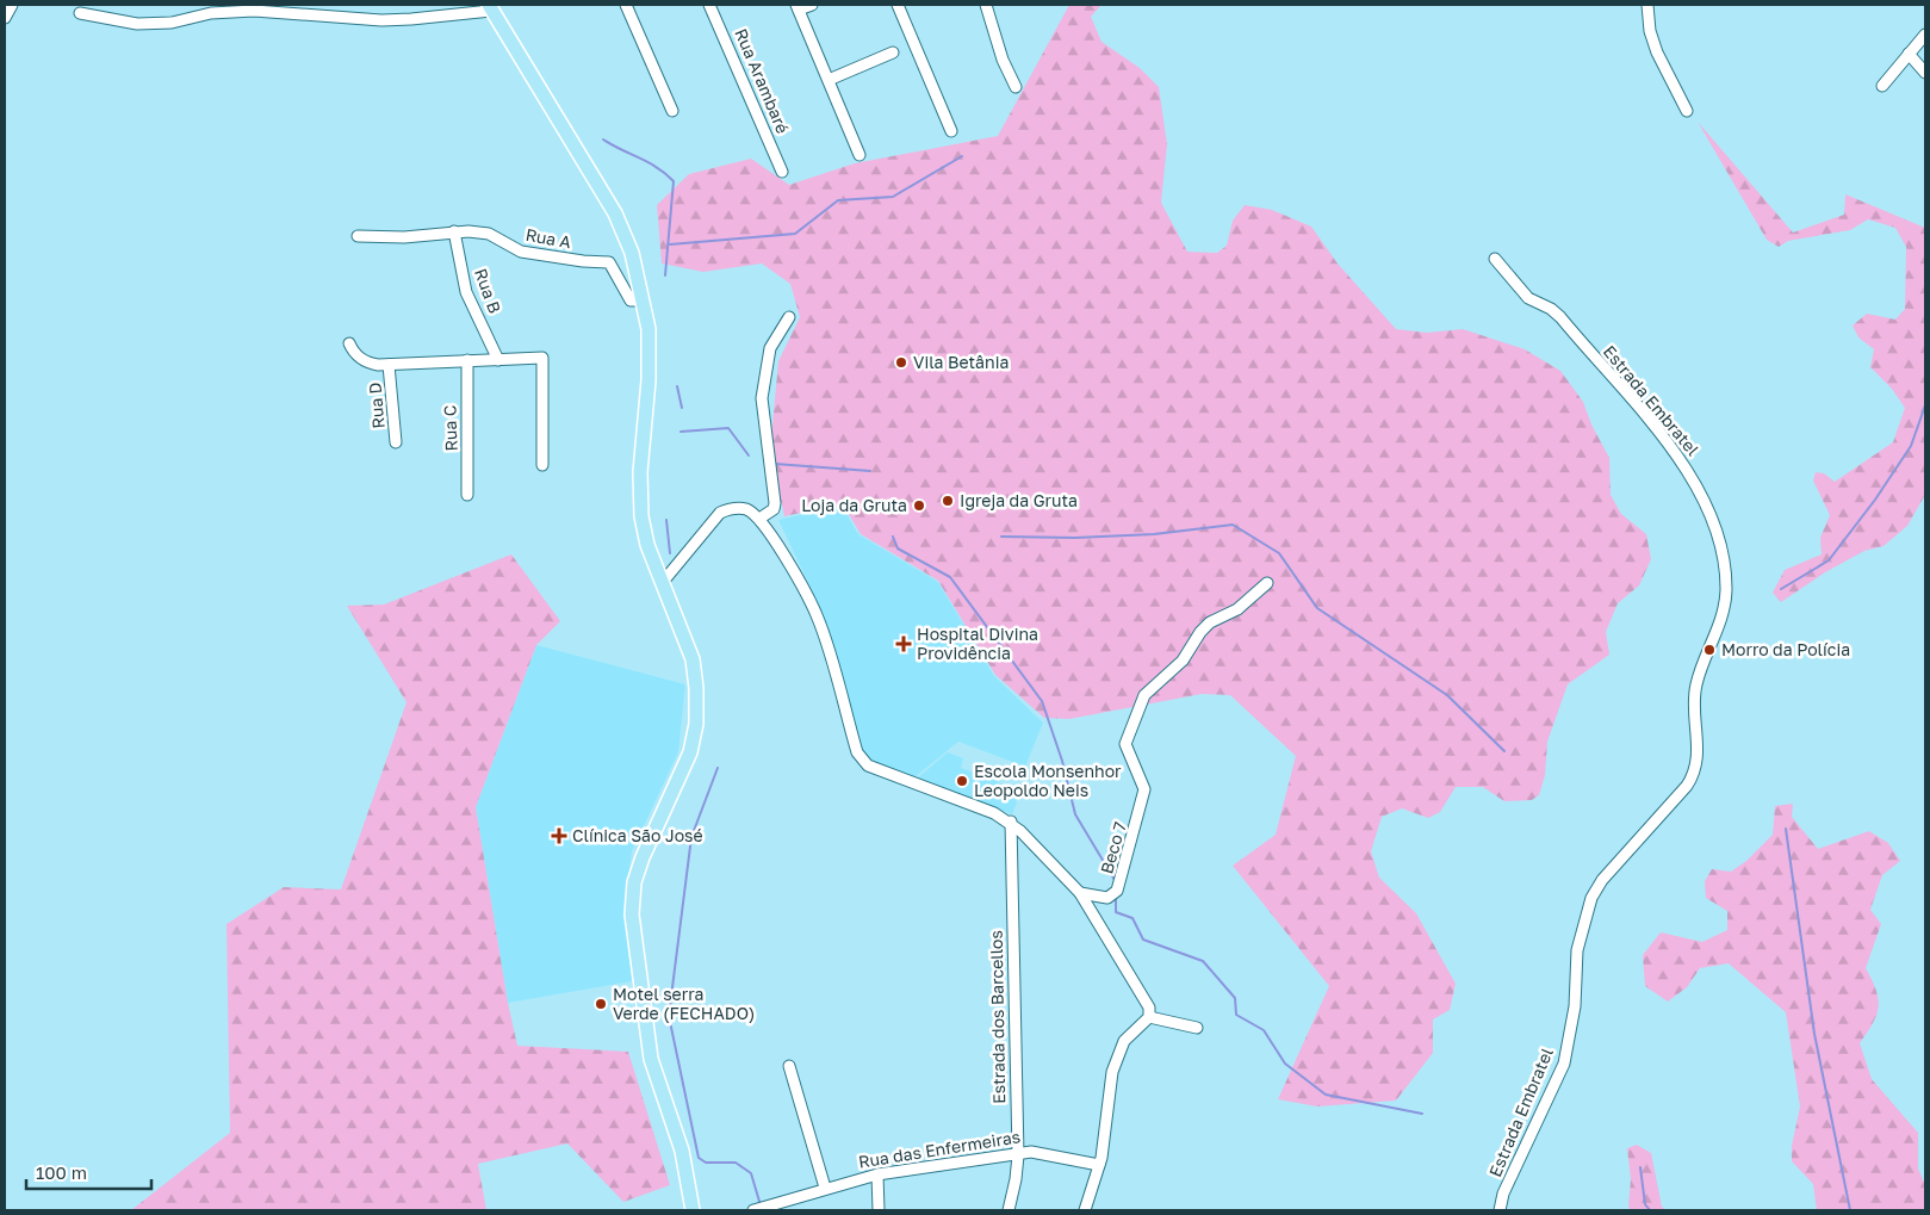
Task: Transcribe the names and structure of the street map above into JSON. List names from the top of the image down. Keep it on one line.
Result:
{"streets":{"street":["Rua Arambaré","Rua A","Rua B","Estrada Embratel","Rua D","Rua C","Beco 7","Estrada dos Barcellos","Rua das Enfermeiras"]},"crossings":[["Rua A","Rua B"],["Estrada dos Barcellos","Rua das Enfermeiras"]],"places":{"other":["Vila Betânia","Igreja da Gruta","Loja da Gruta","Morro da Polícia","Escola Monsenhor Leopoldo Neis","Motel serra Verde (FECHADO)"],"health":["Hospital Divina Providência","Clínica São José"]},"scale_bar":"100 m"}
